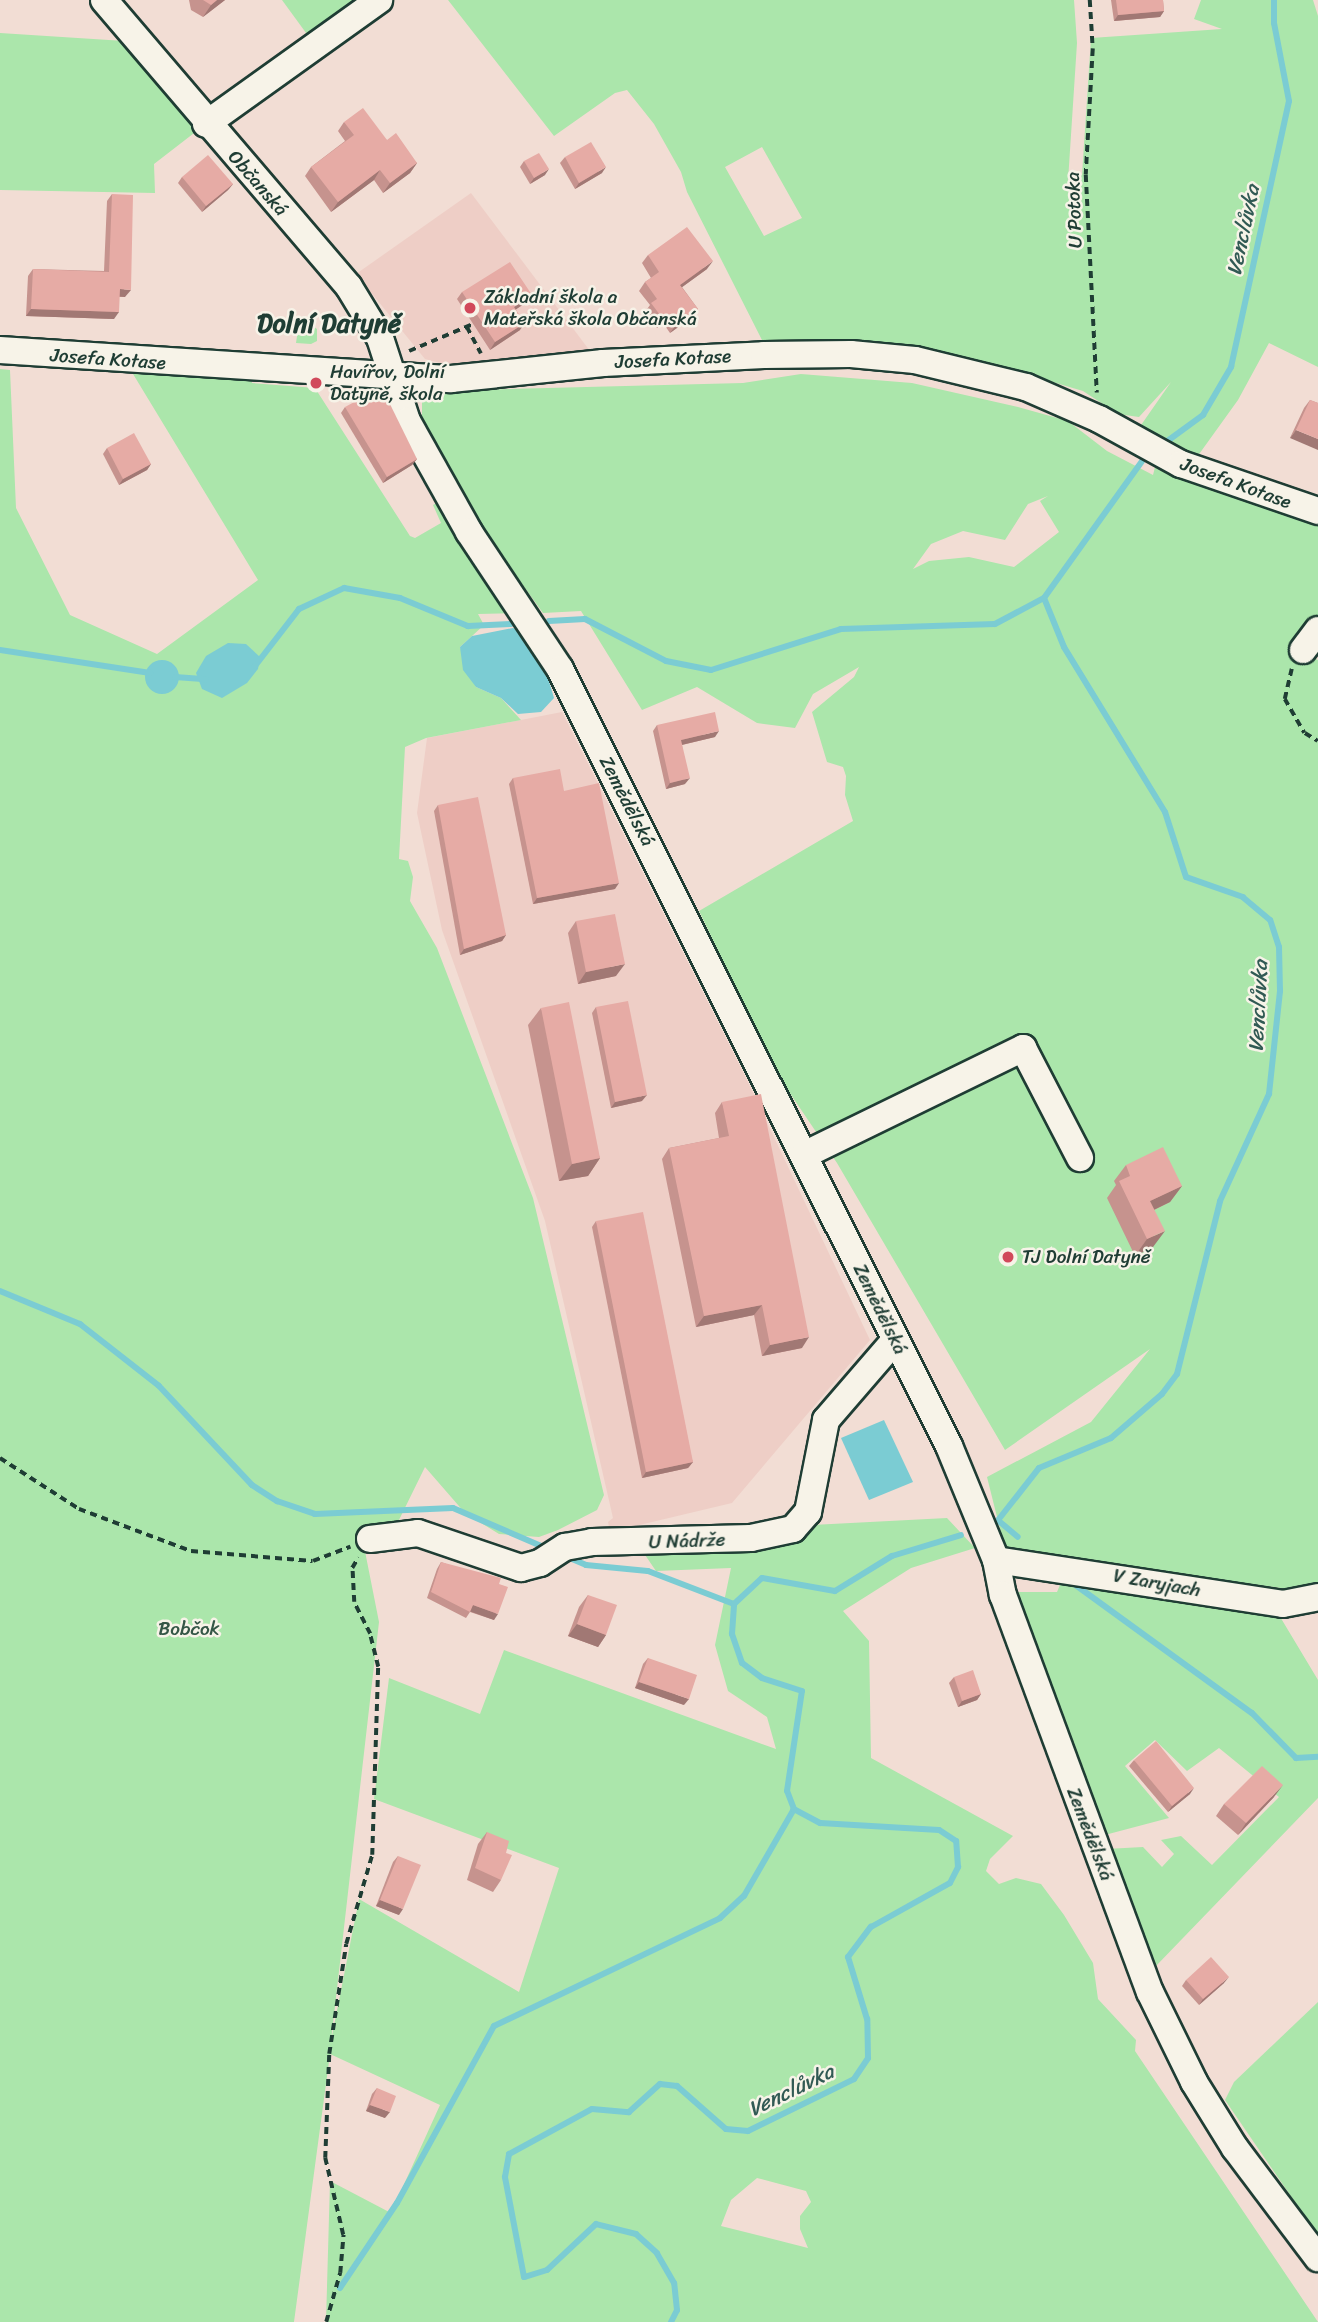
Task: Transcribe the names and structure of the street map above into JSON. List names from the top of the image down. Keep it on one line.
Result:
{"streets":{"street":["Občanská","Josefa Kotase","Zemědělská","U Nádrže","V Zaryjach"],"path":["U Potoka"]},"crossings":[["Občanská","Josefa Kotase"],["Občanská","Zemědělská"],["U Potoka","Josefa Kotase"],["Josefa Kotase","Zemědělská"],["Zemědělská","U Nádrže"],["Zemědělská","V Zaryjach"]],"districts":["Dolní Datyně"],"water":["Venclůvka"],"parks":["Bobčok"],"places":["Základní škola a Mateřská škola Občanská","Havířov, Dolní Datyně, škola","TJ Dolní Datyně"]}
